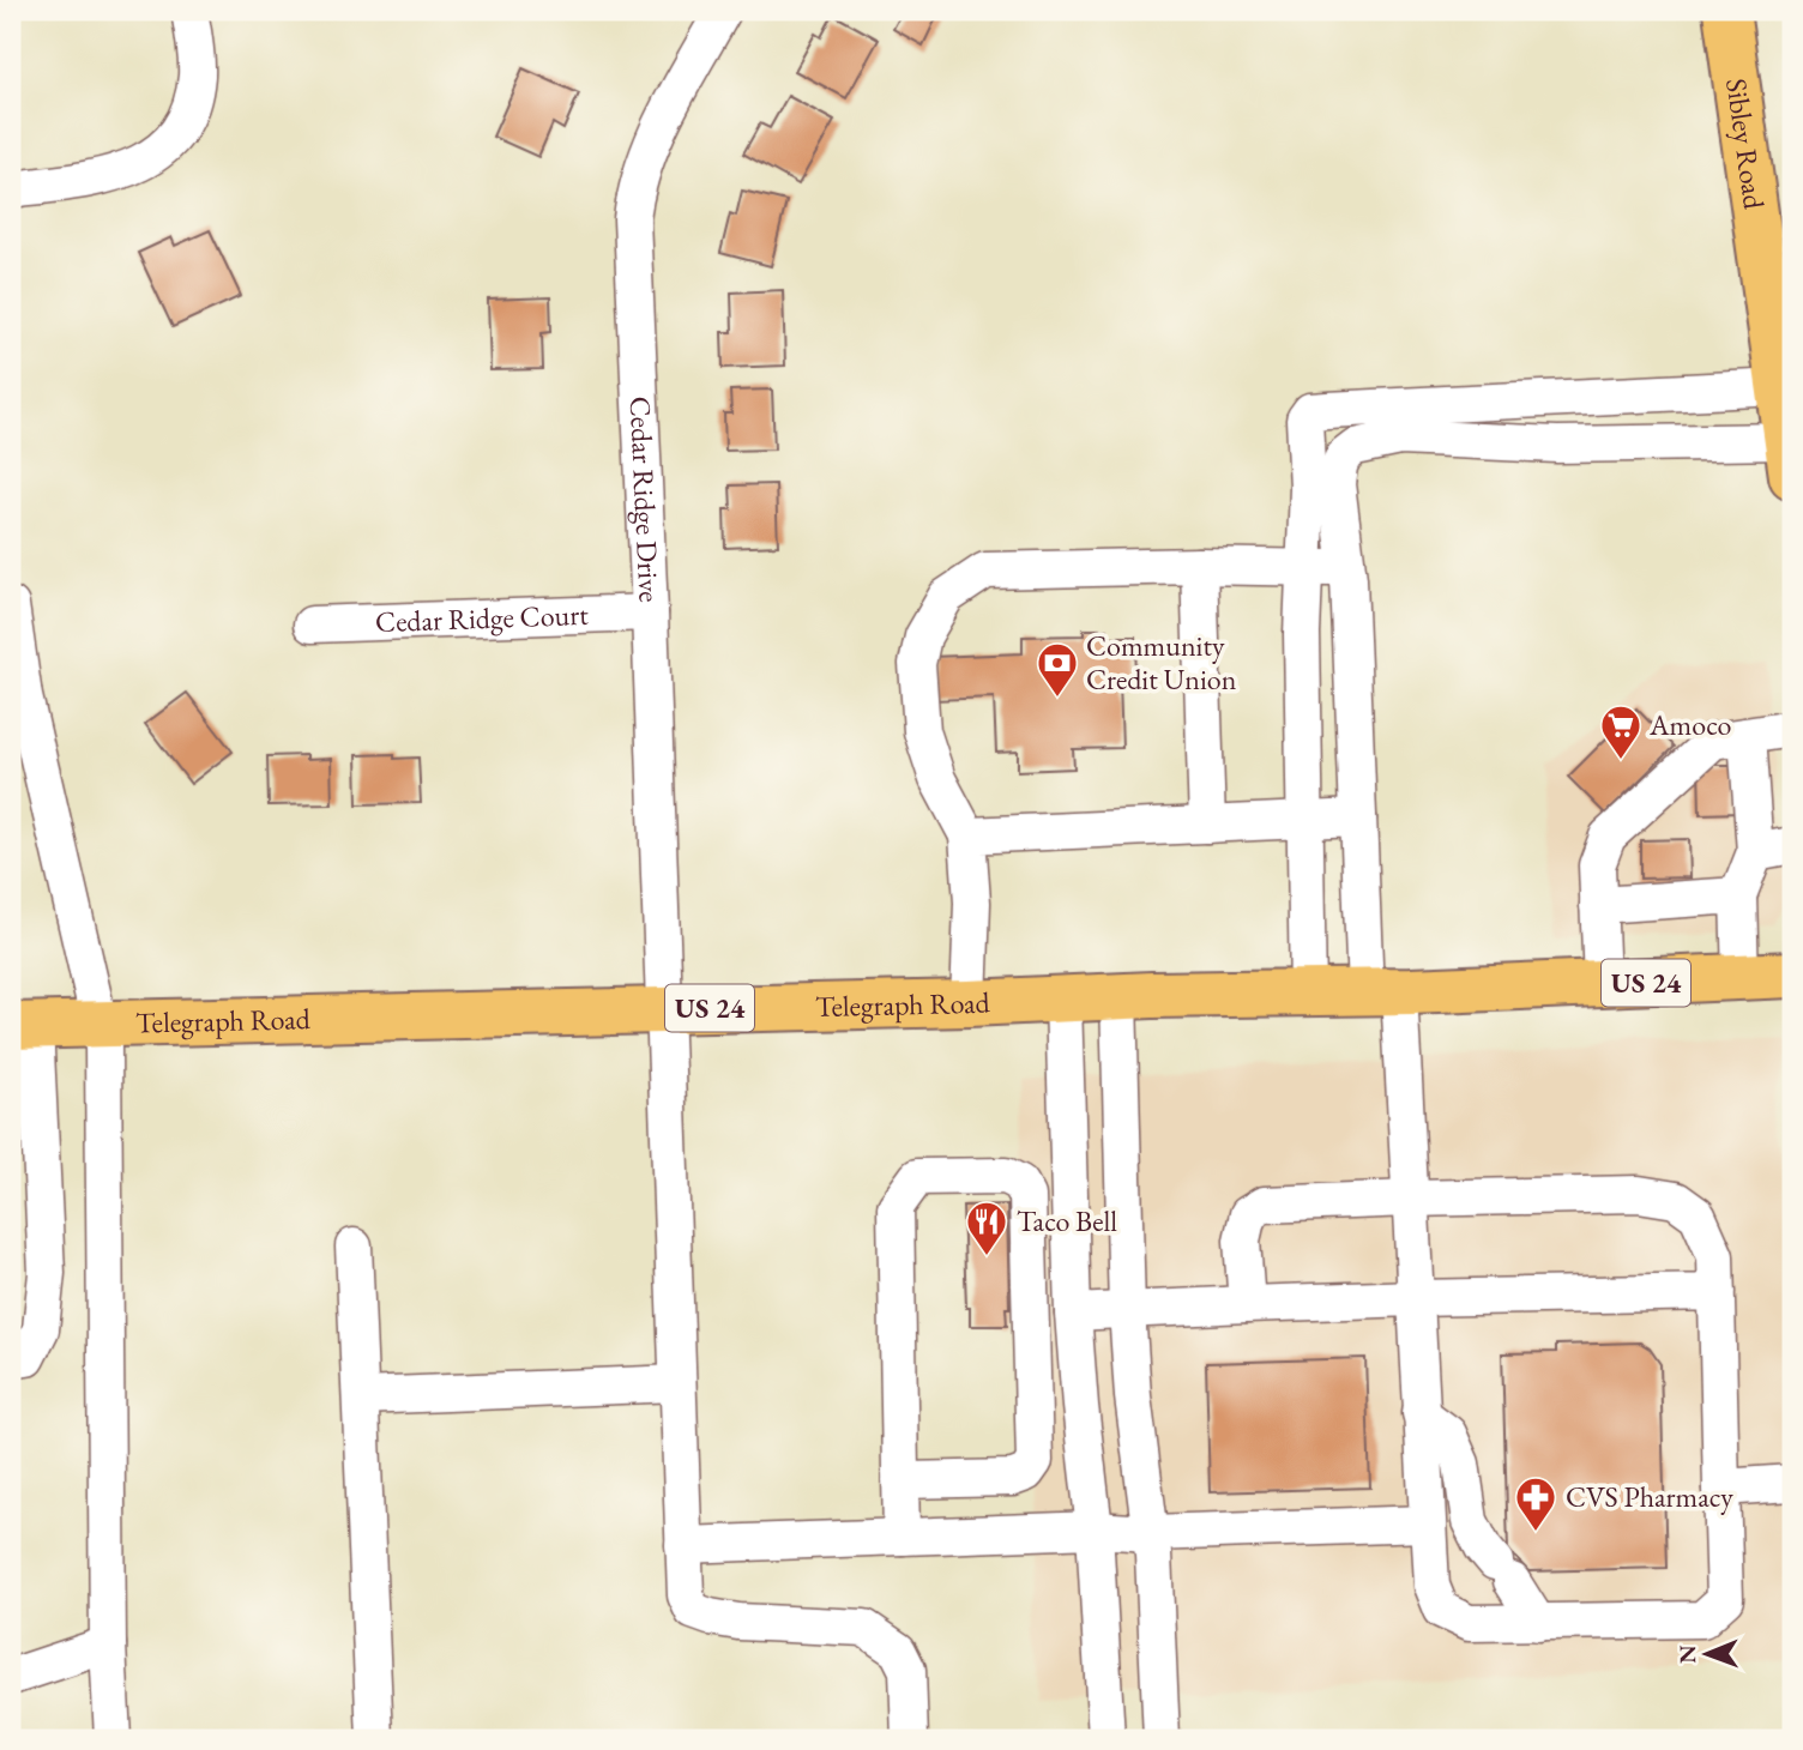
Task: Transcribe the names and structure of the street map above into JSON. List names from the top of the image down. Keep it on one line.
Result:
{"streets":{"main road":["Sibley Road","US 24","Telegraph Road"],"street":["Cedar Ridge Drive","Cedar Ridge Court"]},"crossings":[["Cedar Ridge Drive","Cedar Ridge Court"],["Cedar Ridge Drive","Telegraph Road"]],"places":{"bank":["Community Credit Union"],"supermarket":["Amoco"],"restaurant":["Taco Bell"],"pharmacy":["CVS Pharmacy"]},"north":"left"}
